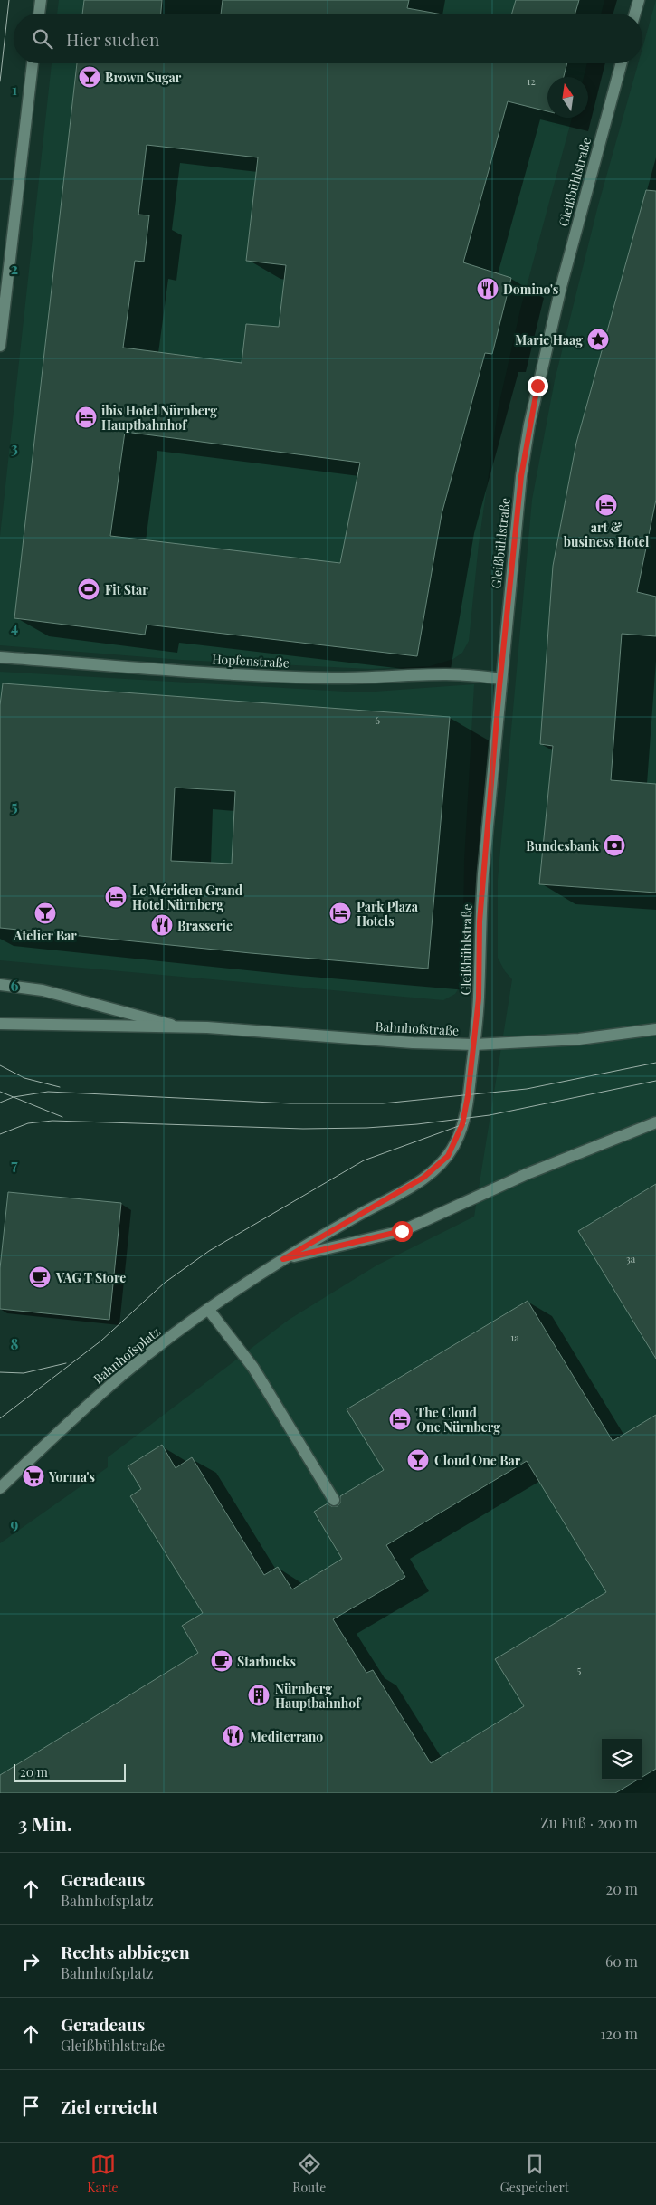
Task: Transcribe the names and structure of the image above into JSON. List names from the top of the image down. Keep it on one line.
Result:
{"streets":{"main road":["Gleißbühlstraße","Hopfenstraße","Bahnhofstraße","Bahnhofsplatz"]},"crossings":[["Gleißbühlstraße","Hopfenstraße"],["Gleißbühlstraße","Bahnhofstraße"],["Gleißbühlstraße","Bahnhofsplatz"],["Bahnhofstraße","Bahnhofsplatz"]],"places":{"bar":["Brown Sugar","Atelier Bar","Cloud One Bar"],"restaurant":["Domino's","Brasserie","Mediterrano"],"place":["Marie Haag"],"hotel":["ibis Hotel Nürnberg Hauptbahnhof","art & business Hotel","Le Méridien Grand Hotel Nürnberg","Park Plaza Hotels","The Cloud One Nürnberg"],"sports":["Fit Star"],"bank":["Bundesbank"],"cafe":["VAG T Store","Starbucks"],"supermarket":["Yorma's"],"building":["Nürnberg Hauptbahnhof"]},"house_numbers":["12","6","3a","1a","5"],"scale_bar":"20 m","north":"top","page":{"search":"Hier suchen","scale":"20 m","heading":["3 Min.","Zu Fuß · 200 m"],"list":[["Geradeaus","Bahnhofsplatz","20 m"],["Rechts abbiegen","Bahnhofsplatz","60 m"],["Geradeaus","Gleißbühlstraße","120 m"],"Ziel erreicht"],"nav":["Karte","Route","Gespeichert"]},"grid":{"rows":["1","2","3","4","5","6","7","8","9"]}}
